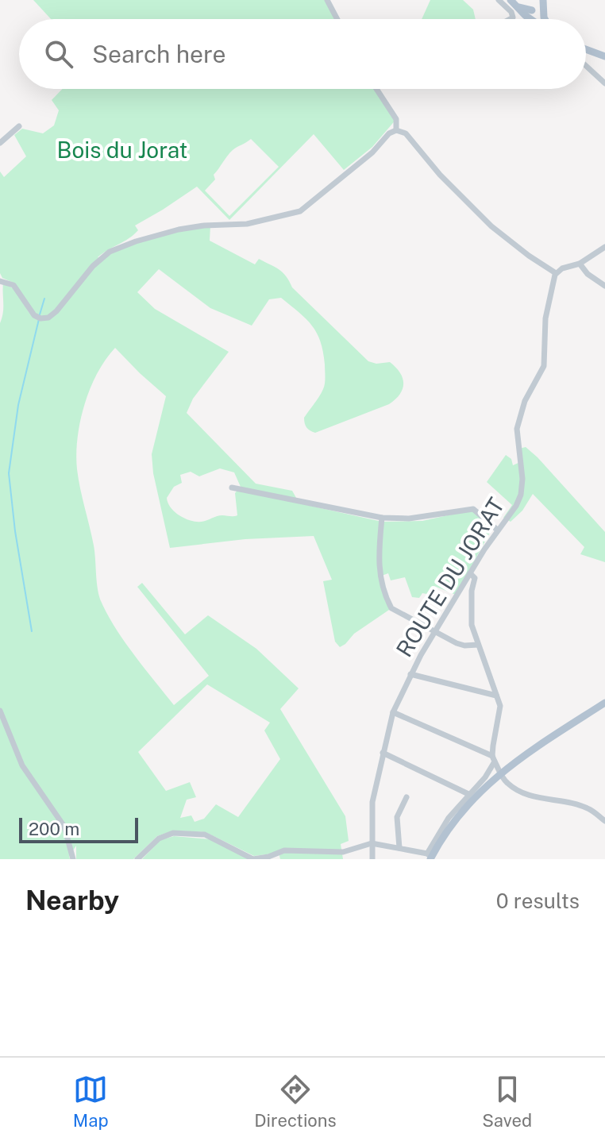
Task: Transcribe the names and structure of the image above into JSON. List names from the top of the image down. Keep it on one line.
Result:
{"streets":{"street":["ROUTE DU JORAT"]},"parks":["Bois du Jorat"],"scale_bar":"200 m","page":{"search":"Search here","scale":"200 m","heading":["Nearby","0 results"],"nav":["Map","Directions","Saved"]}}
